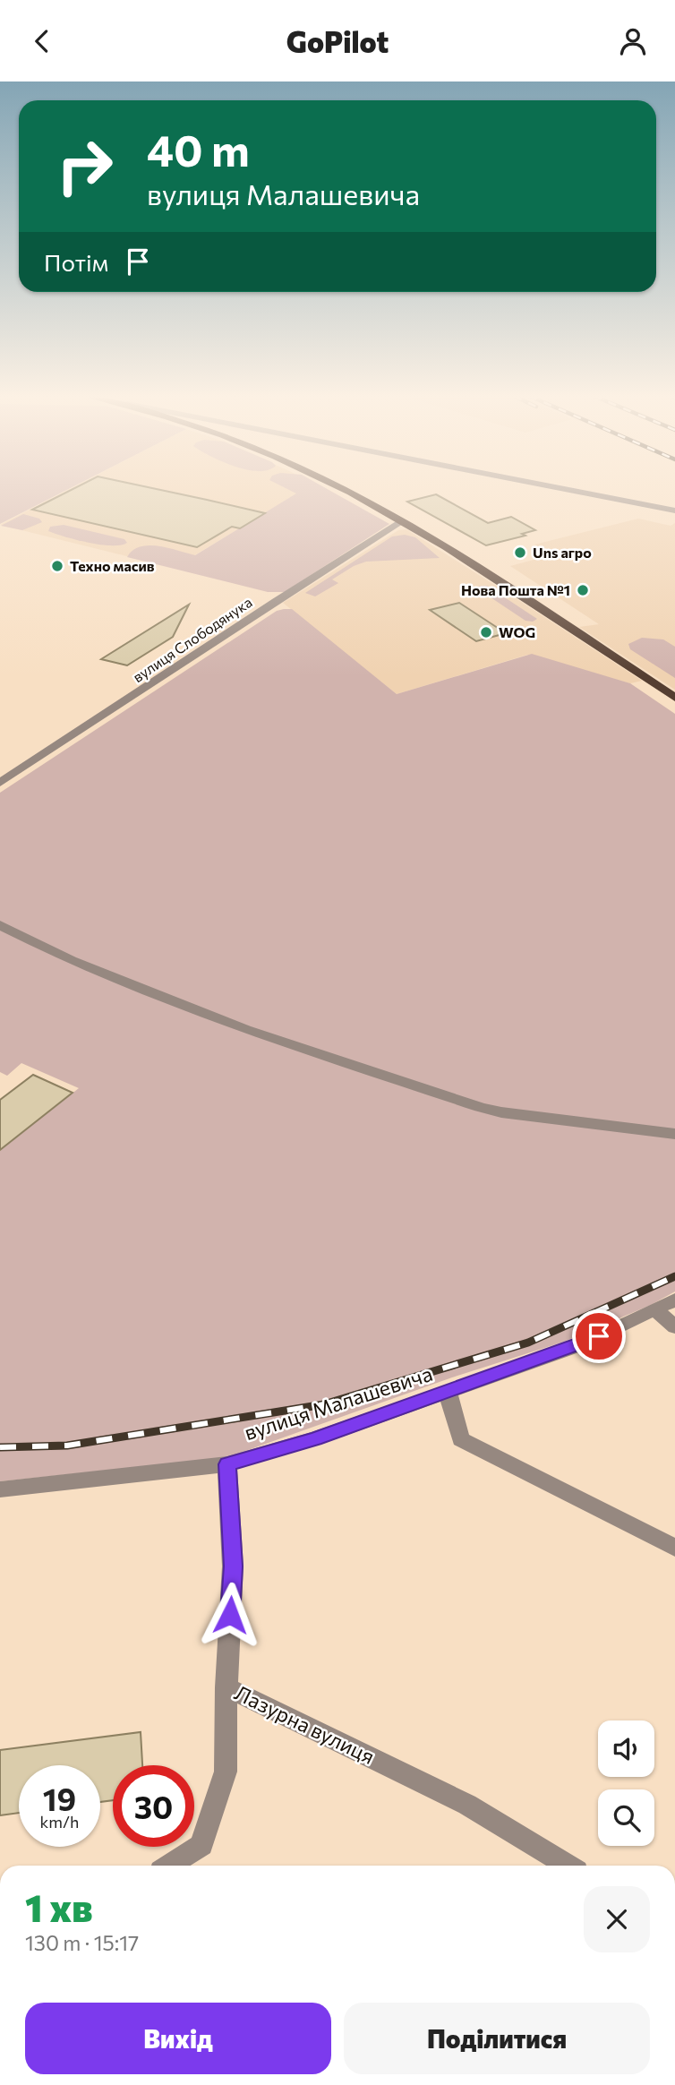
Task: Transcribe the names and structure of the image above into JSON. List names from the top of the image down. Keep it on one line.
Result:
{"streets":{"street":["вулиця Слободянука","вулиця Малашевича","Лазурна вулиця"]},"crossings":[["вулиця Малашевича","Лазурна вулиця"]],"places":["Uns агро","Техно масив","Нова Пошта №1","WOG"],"page":{"header":"GoPilot","turn":["40 m","вулиця Малашевича"],"then":"Потім","speed":"19 km/h","limit":"30","heading":["1 хв","130 m · 15:17"],"buttons":["Вихід","Поділитися"]}}
